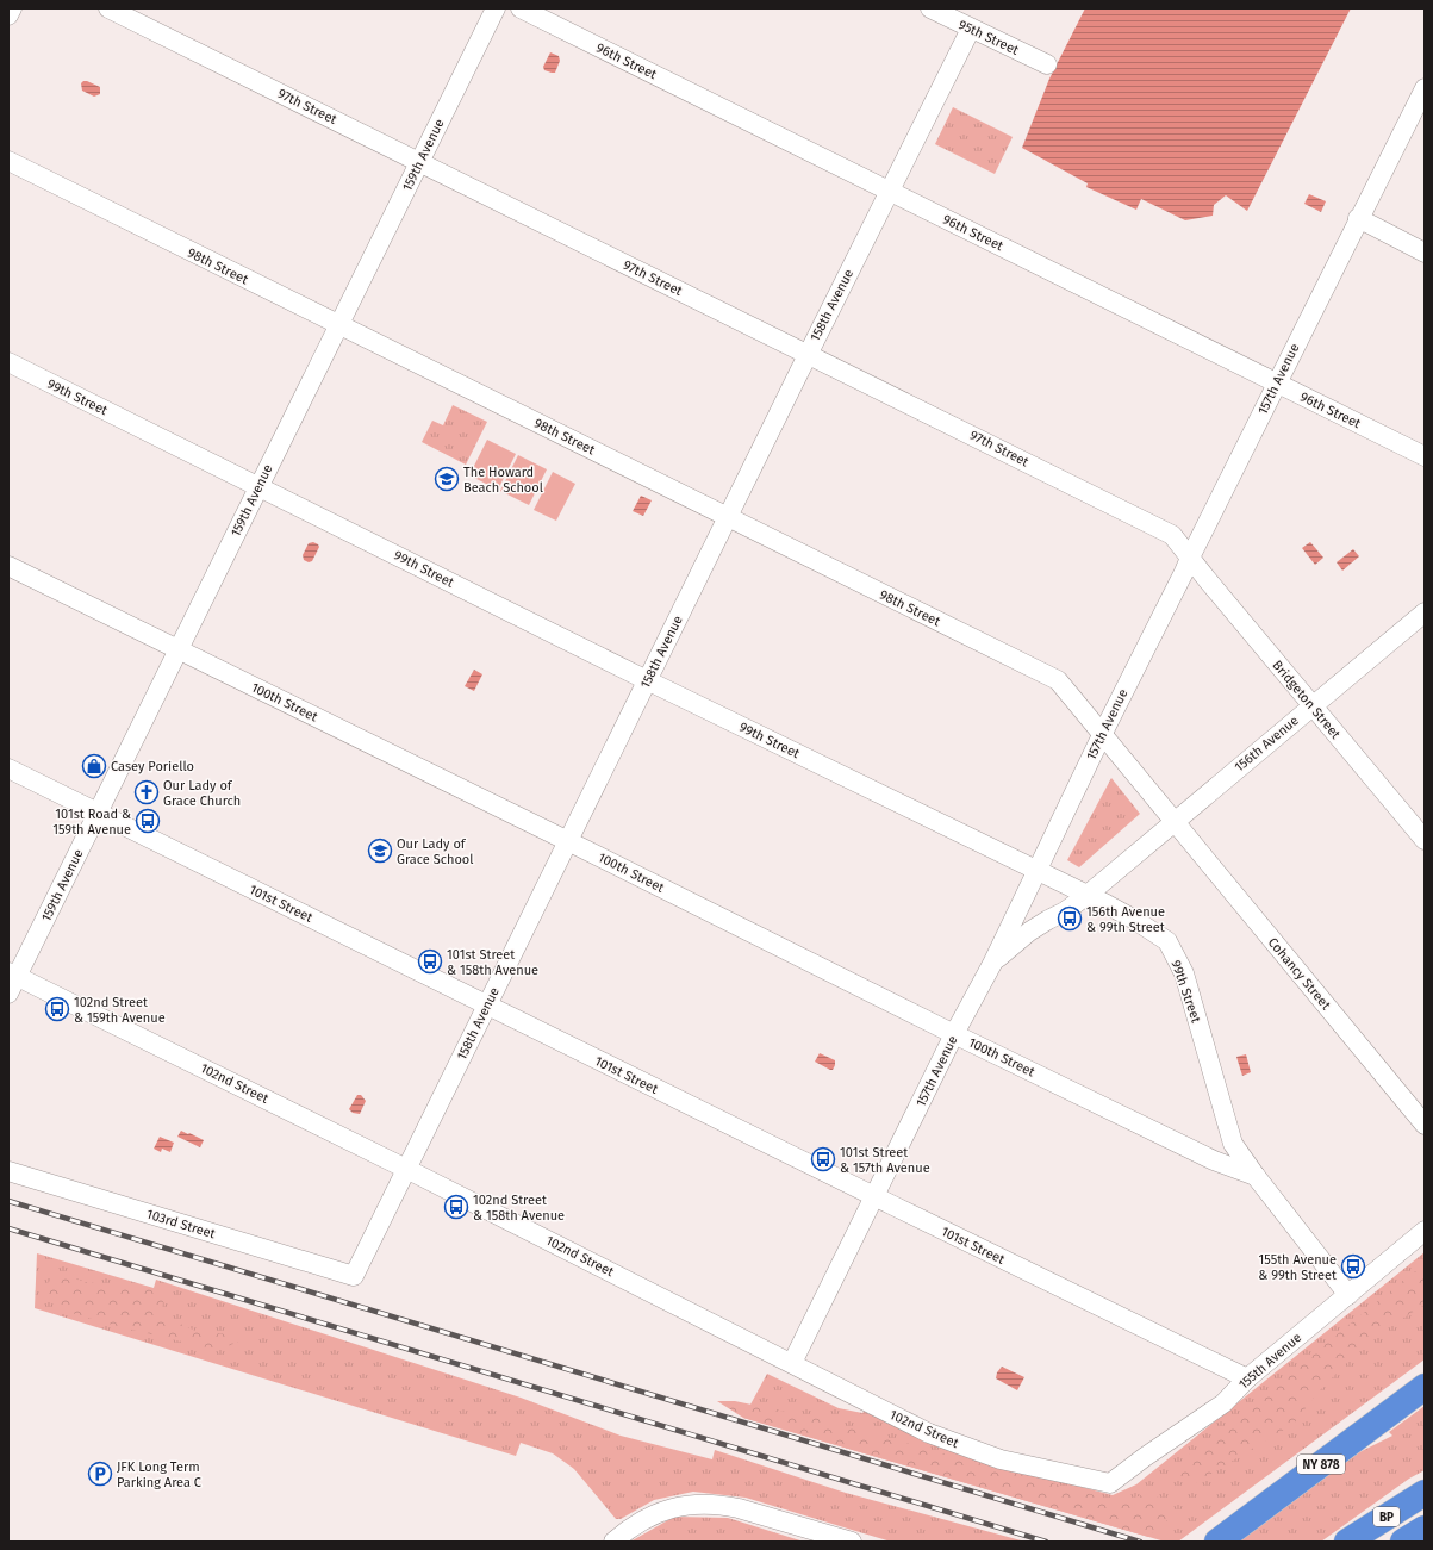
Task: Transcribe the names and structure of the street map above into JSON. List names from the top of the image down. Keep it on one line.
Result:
{"streets":{"highway":["NY 878","BP"],"street":["95th Street","96th Street","97th Street","159th Avenue","98th Street","158th Avenue","157th Avenue","99th Street","Bridgeton Street","100th Street","156th Avenue","101st Street","Cohancy Street","102nd Street","103rd Street","155th Avenue"]},"crossings":[["95th Street","158th Avenue"],["96th Street","158th Avenue"],["96th Street","157th Avenue"],["97th Street","159th Avenue"],["97th Street","158th Avenue"],["97th Street","157th Avenue"],["97th Street","Bridgeton Street"],["159th Avenue","98th Street"],["159th Avenue","99th Street"],["159th Avenue","100th Street"],["159th Avenue","101st Street"],["159th Avenue","102nd Street"],["98th Street","158th Avenue"],["98th Street","157th Avenue"],["98th Street","Cohancy Street"],["158th Avenue","99th Street"],["158th Avenue","100th Street"],["158th Avenue","101st Street"],["158th Avenue","102nd Street"],["158th Avenue","103rd Street"],["157th Avenue","99th Street"],["157th Avenue","Bridgeton Street"],["157th Avenue","100th Street"],["157th Avenue","101st Street"],["157th Avenue","Cohancy Street"],["157th Avenue","102nd Street"],["99th Street","100th Street"],["99th Street","155th Avenue"],["Bridgeton Street","156th Avenue"],["156th Avenue","Cohancy Street"],["101st Street","155th Avenue"],["102nd Street","155th Avenue"]],"places":{"school or university":["The Howard Beach School","Our Lady of Grace School"],"shop":["Casey Poriello"],"church":["Our Lady of Grace Church"],"bus stop":["101st Road & 159th Avenue","156th Avenue & 99th Street","101st Street & 158th Avenue","102nd Street & 159th Avenue","101st Street & 157th Avenue","102nd Street & 158th Avenue","155th Avenue & 99th Street"],"parking":["JFK Long Term Parking Area C"]}}
